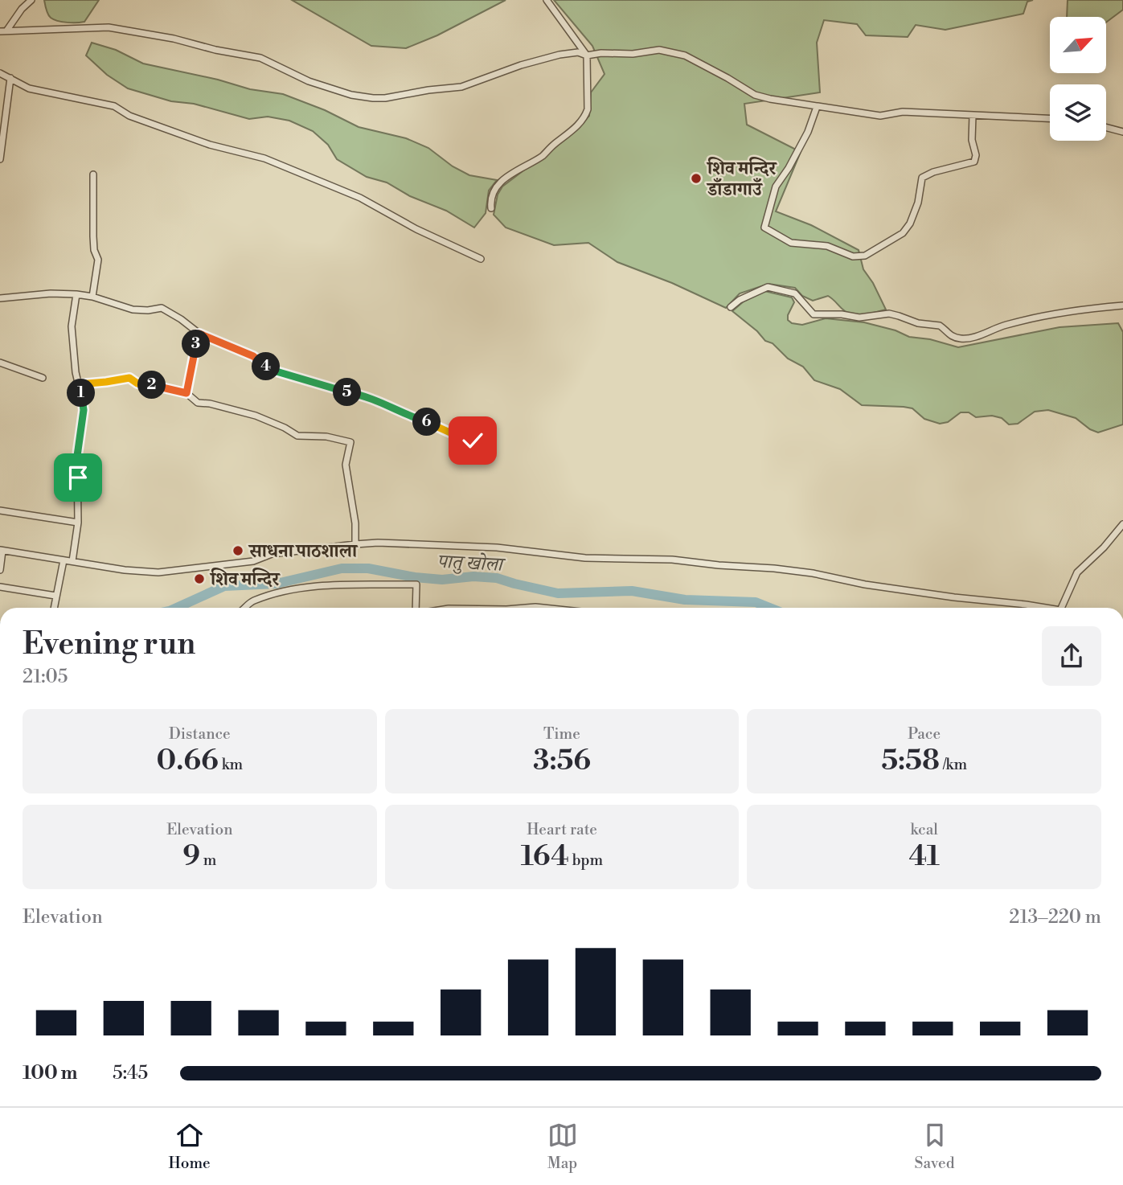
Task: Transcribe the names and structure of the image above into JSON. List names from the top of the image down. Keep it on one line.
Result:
{"water":["पातु खोला"],"places":["शिव मन्दिर डाँडागाउँ","साधना पाठशाला","शिव मन्दिर"],"north":"top right","page":{"pins":["3","4","2","5","1","6"],"heading":["Evening run","21:05"],"stats":[["Distance","0.66 km"],["Time","3:56"],["Pace","5:58 /km"],["Elevation","9 m"],["Heart rate","164 bpm"],["kcal","41"]],"chart":["Elevation","213–220 m"],"list":[{"name":"100 m","note":"5:45"}],"tabs":["Home","Map","Saved"]}}
